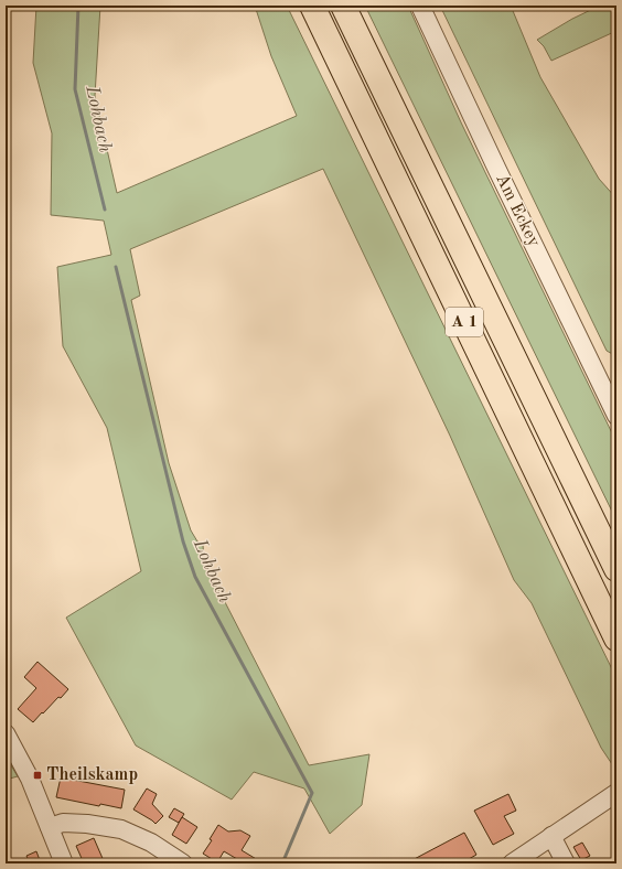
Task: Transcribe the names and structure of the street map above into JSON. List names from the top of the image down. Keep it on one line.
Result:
{"streets":{"highway":["A 1"],"street":["Am Eckey"]},"water":["Lohbach"],"places":{"transit":["Theilskamp"]}}
